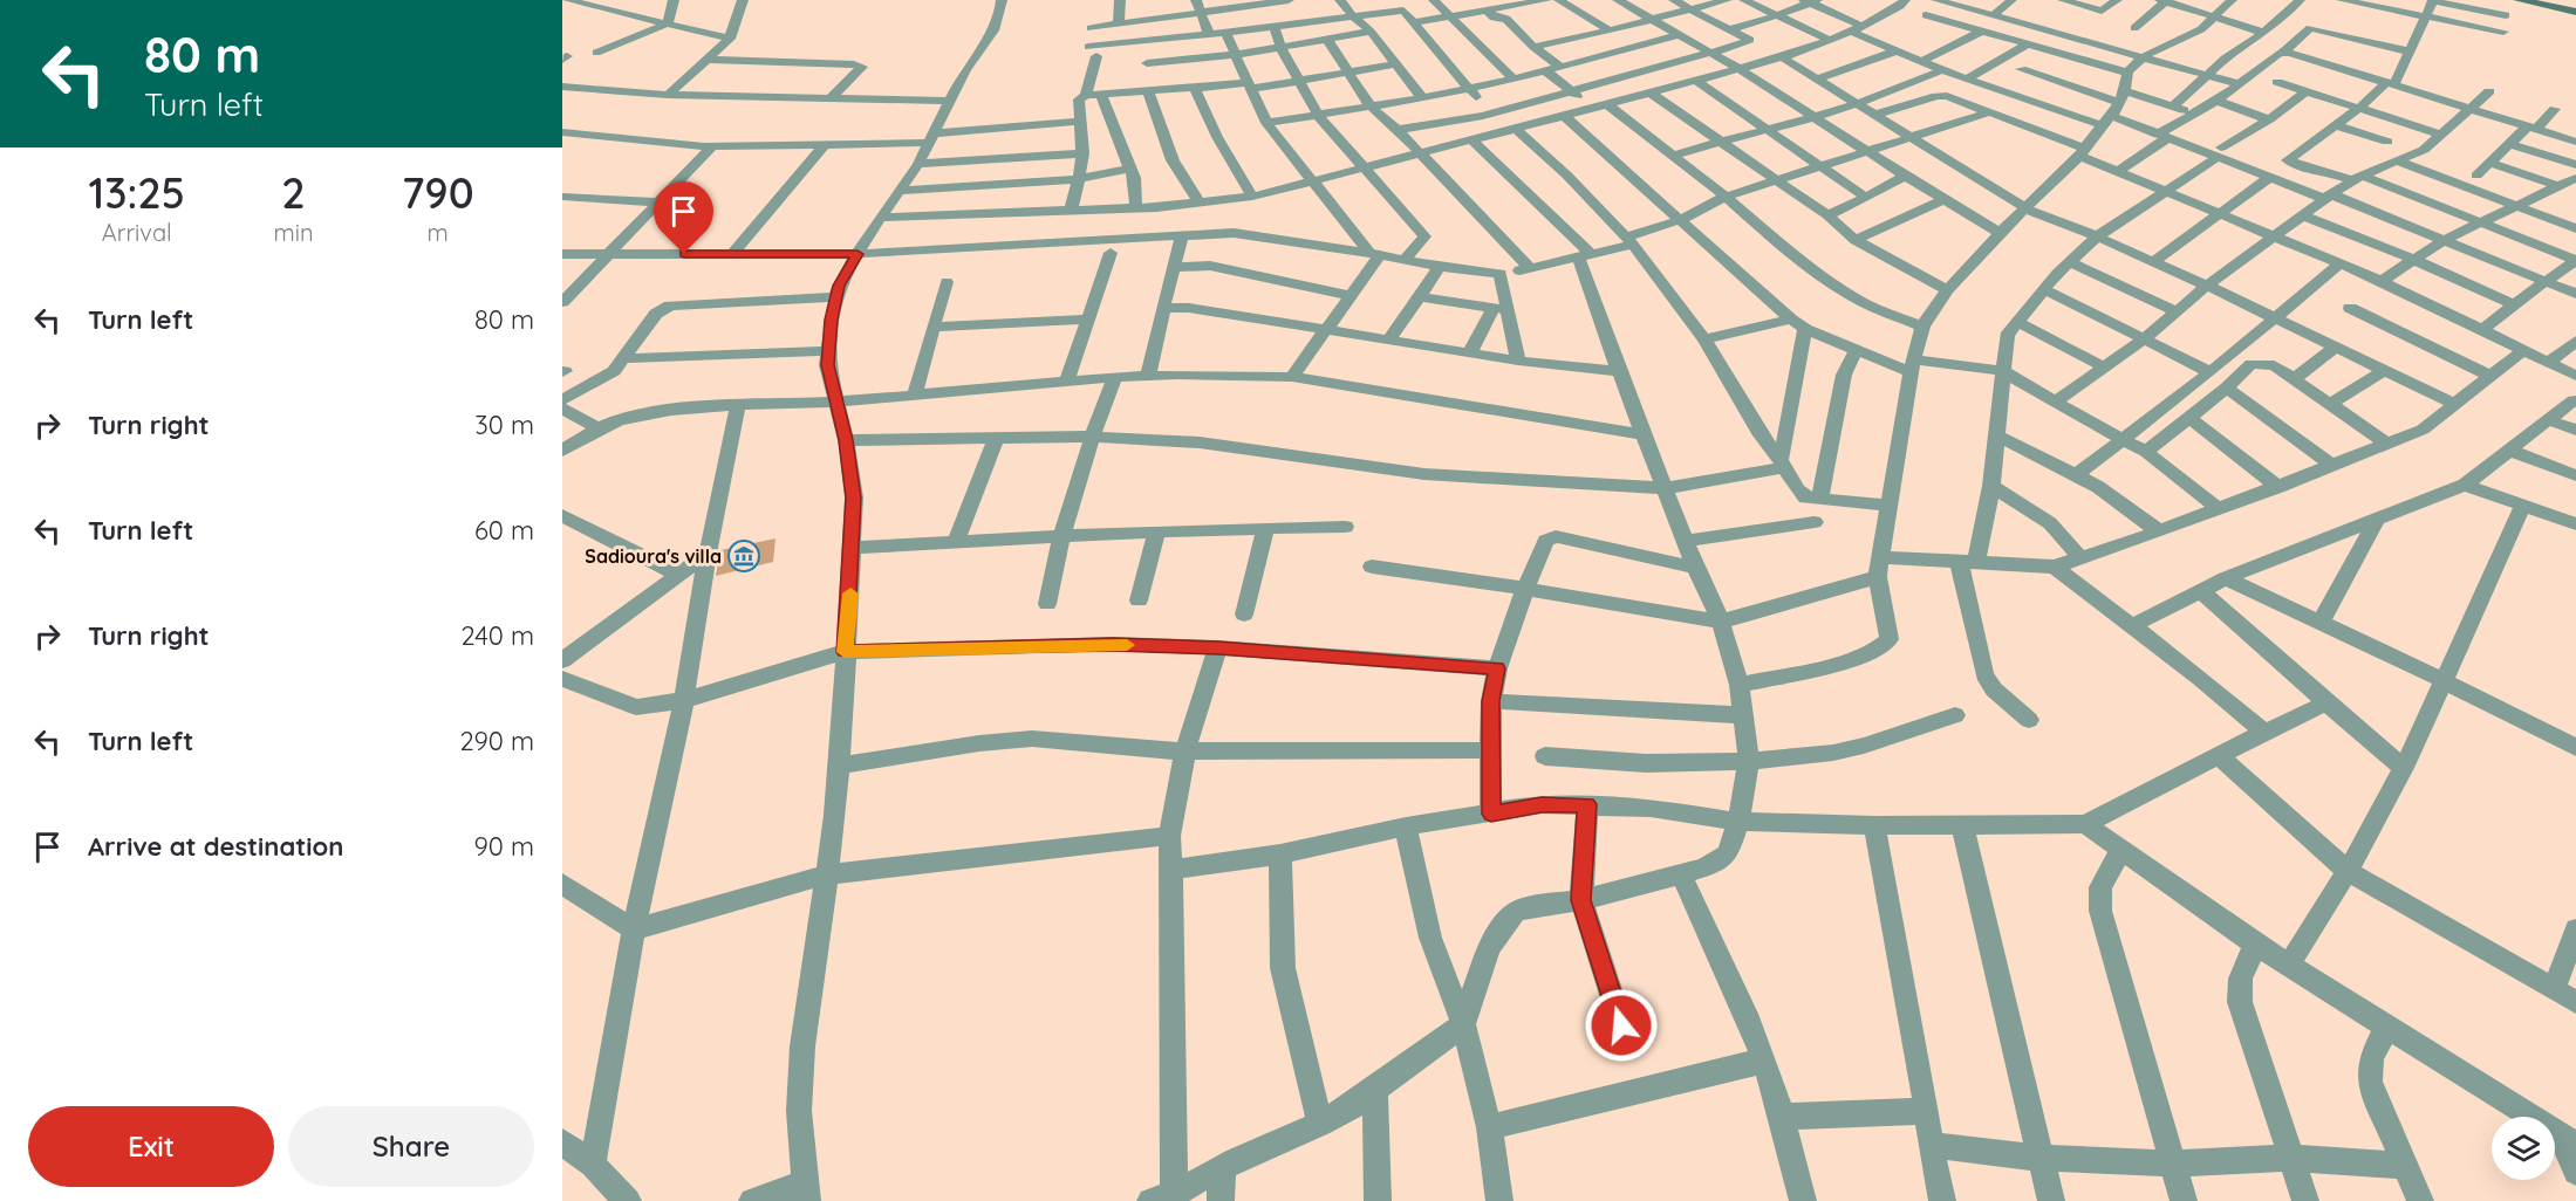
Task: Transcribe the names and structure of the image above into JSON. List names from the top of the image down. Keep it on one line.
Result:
{"places":{"museum":["Sadioura's villa"]},"page":{"turn":["80 m","Turn left"],"eta":["13:25","Arrival","2","min","790","m"],"list":[{"name":"Turn left","value":"80 m"},{"name":"Turn right","value":"30 m"},{"name":"Turn left","value":"60 m"},{"name":"Turn right","value":"240 m"},{"name":"Turn left","value":"290 m"},{"name":"Arrive at destination","value":"90 m"}],"buttons":["Exit","Share"]}}
